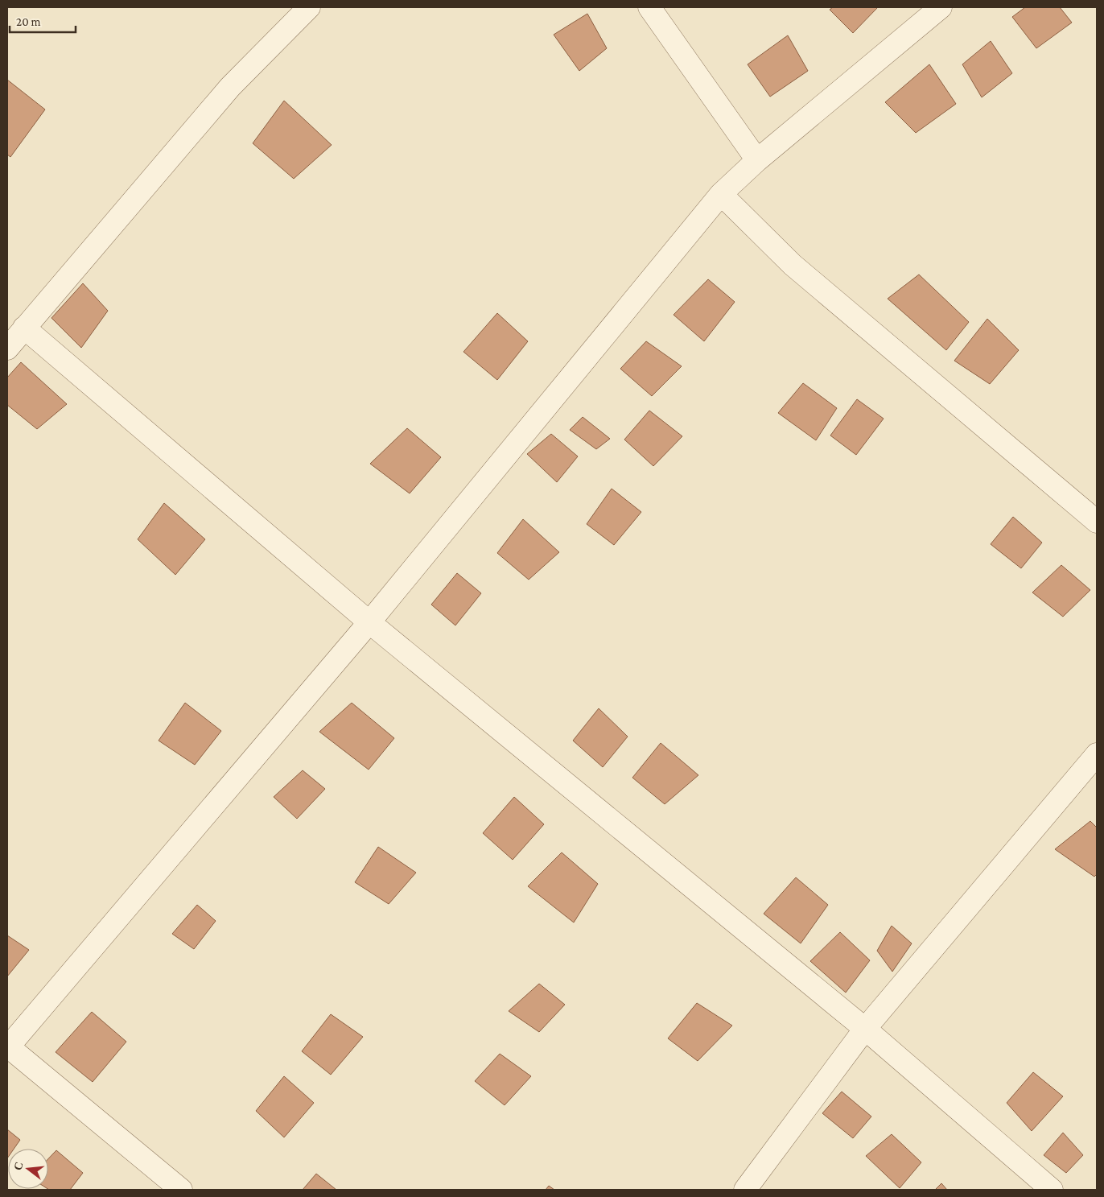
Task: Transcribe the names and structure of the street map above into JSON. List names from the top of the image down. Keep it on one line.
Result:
{"scale_bar":"20 m","north":"left"}
